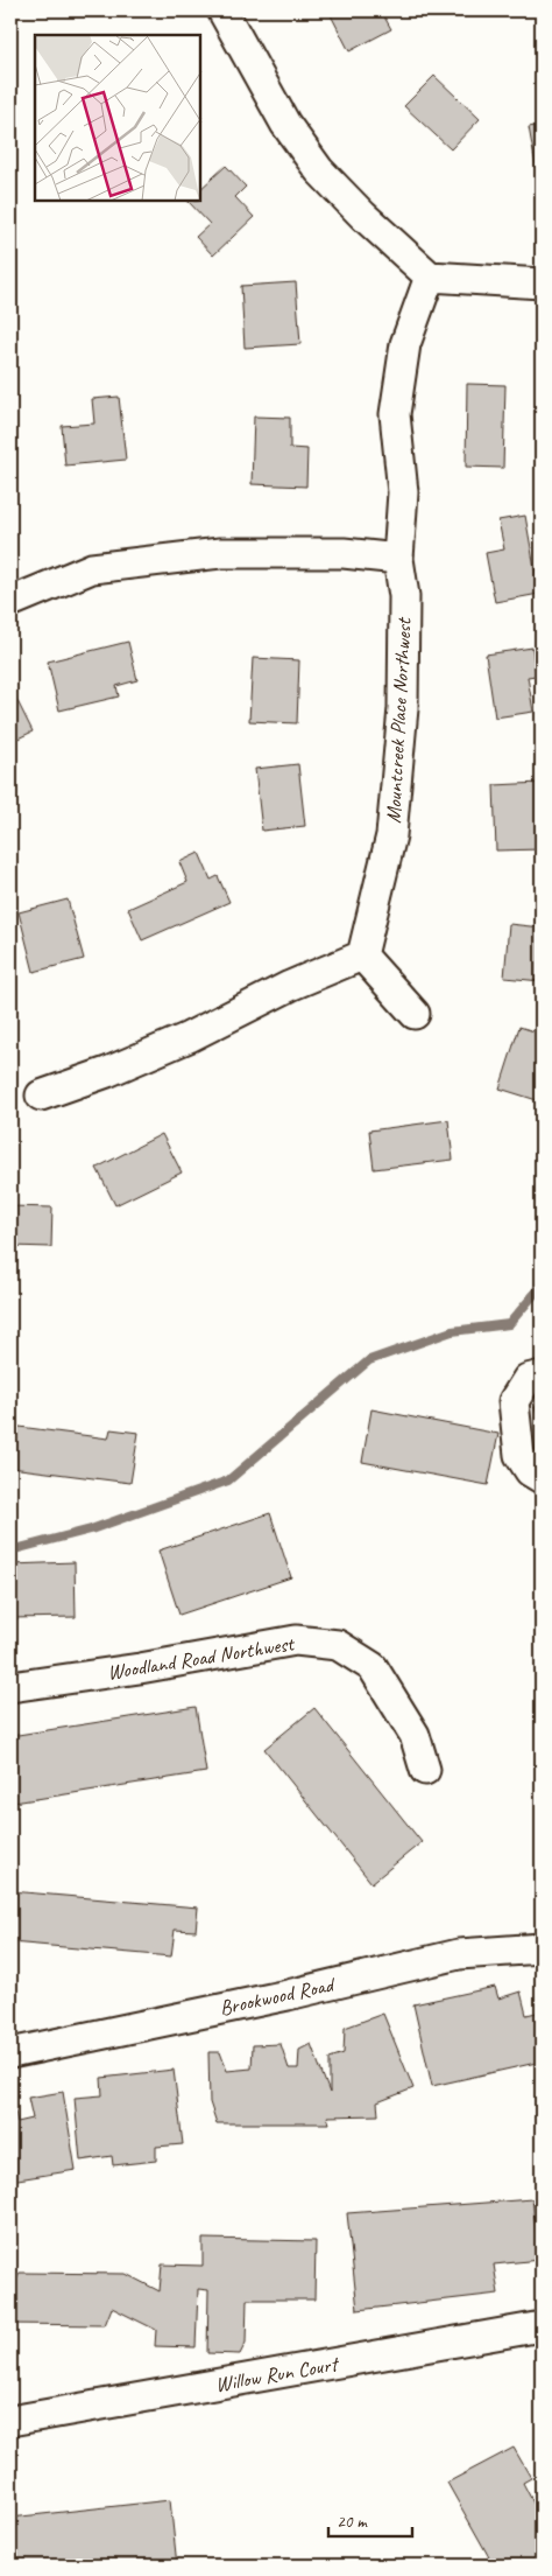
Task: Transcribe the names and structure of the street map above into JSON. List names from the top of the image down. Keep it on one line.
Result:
{"streets":{"street":["Mountcreek Place Northwest","Woodland Road Northwest","Brookwood Road","Willow Run Court"]},"scale_bar":"20 m"}
